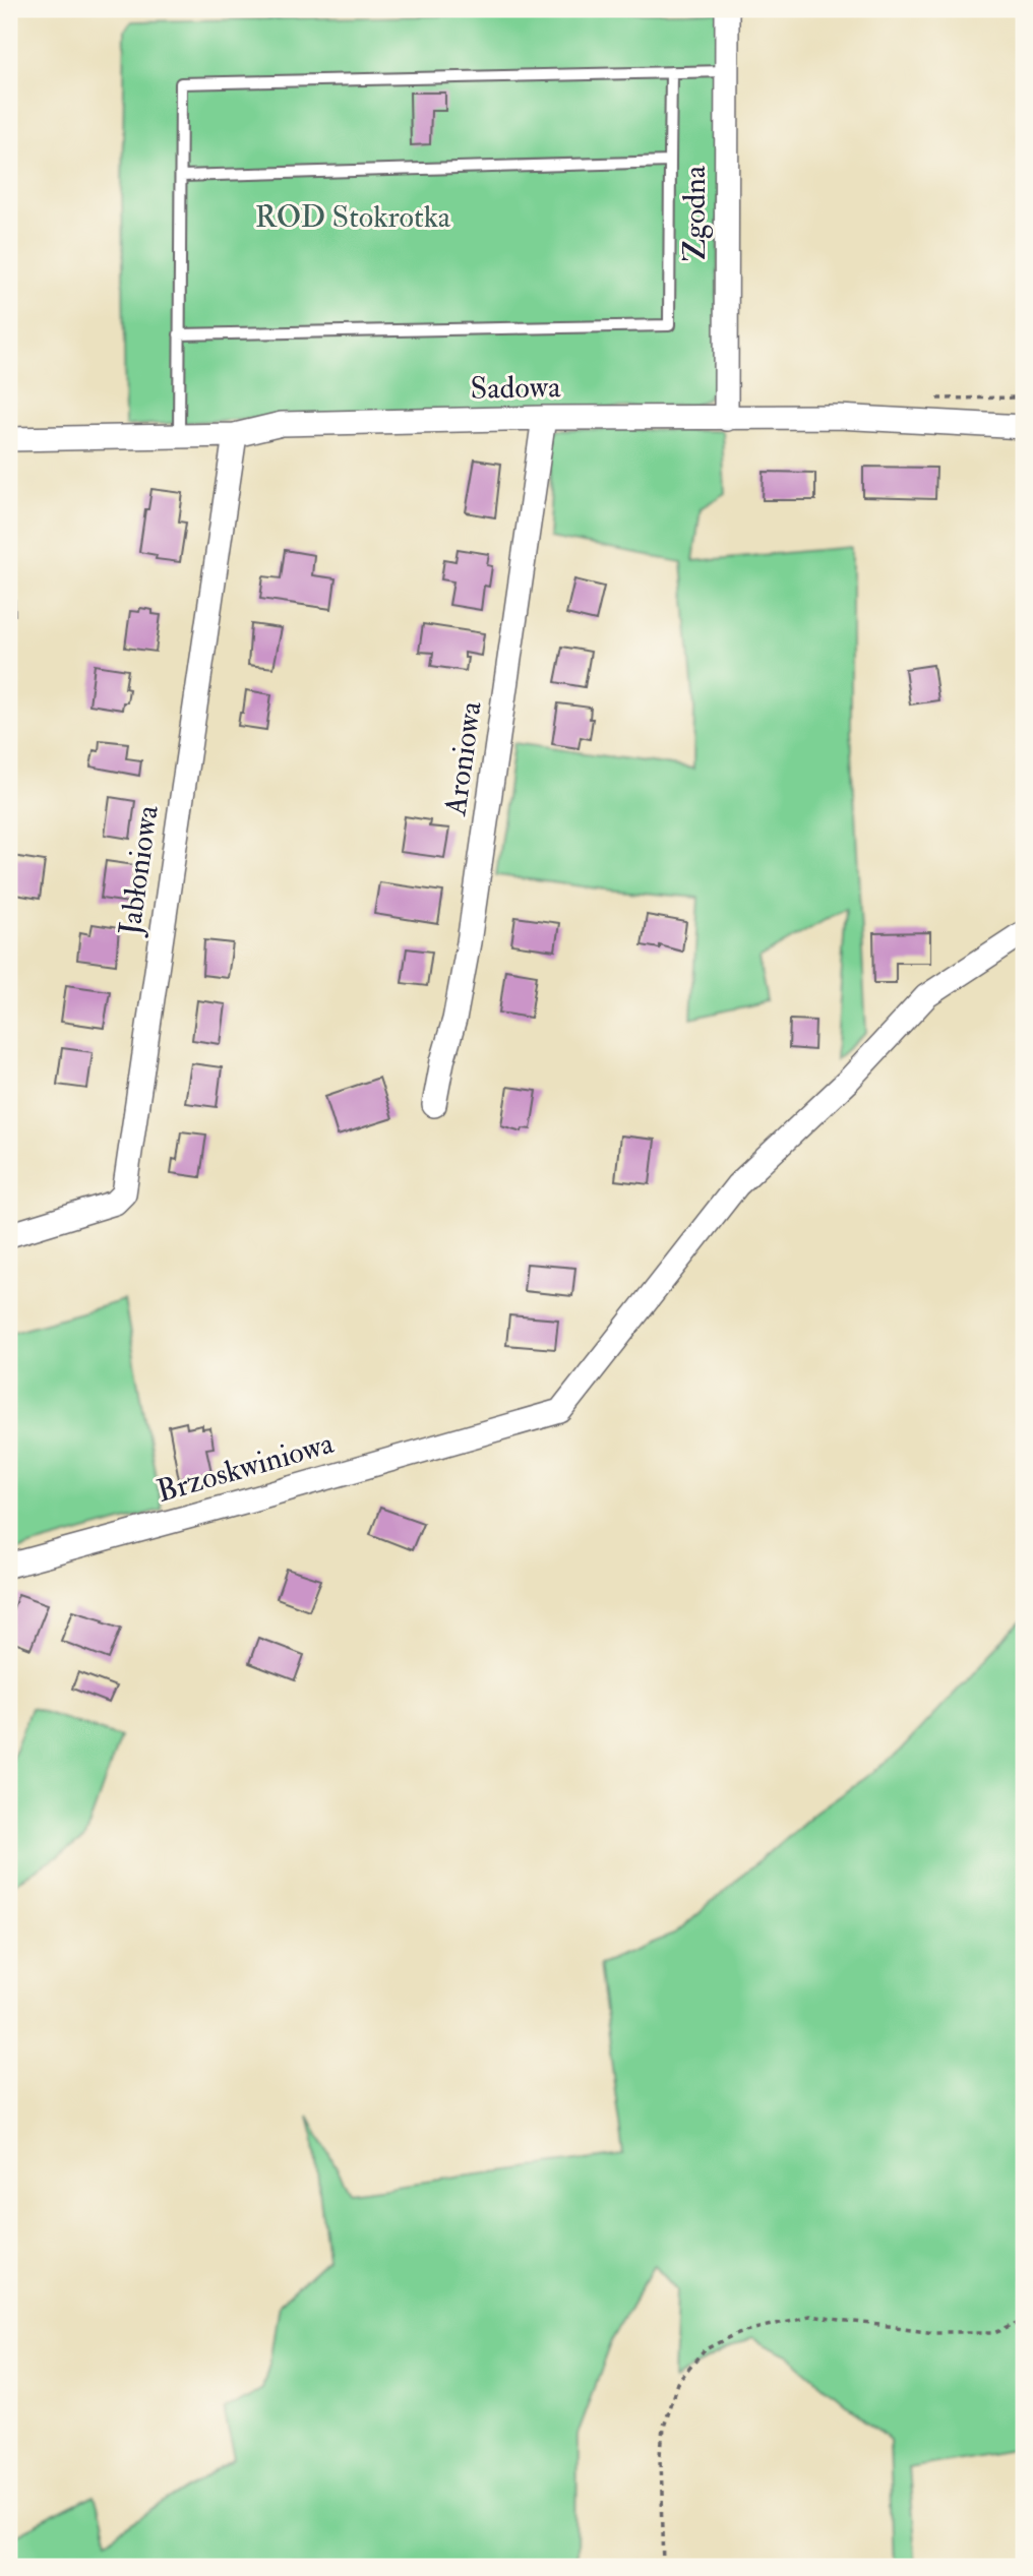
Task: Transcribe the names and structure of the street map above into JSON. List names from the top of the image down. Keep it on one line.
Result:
{"streets":{"street":["Zgodna","Sadowa","Aroniowa","Jabłoniowa","Brzoskwiniowa"]},"crossings":[["Zgodna","Sadowa"],["Sadowa","Aroniowa"],["Sadowa","Jabłoniowa"]],"parks":["ROD Stokrotka"]}
